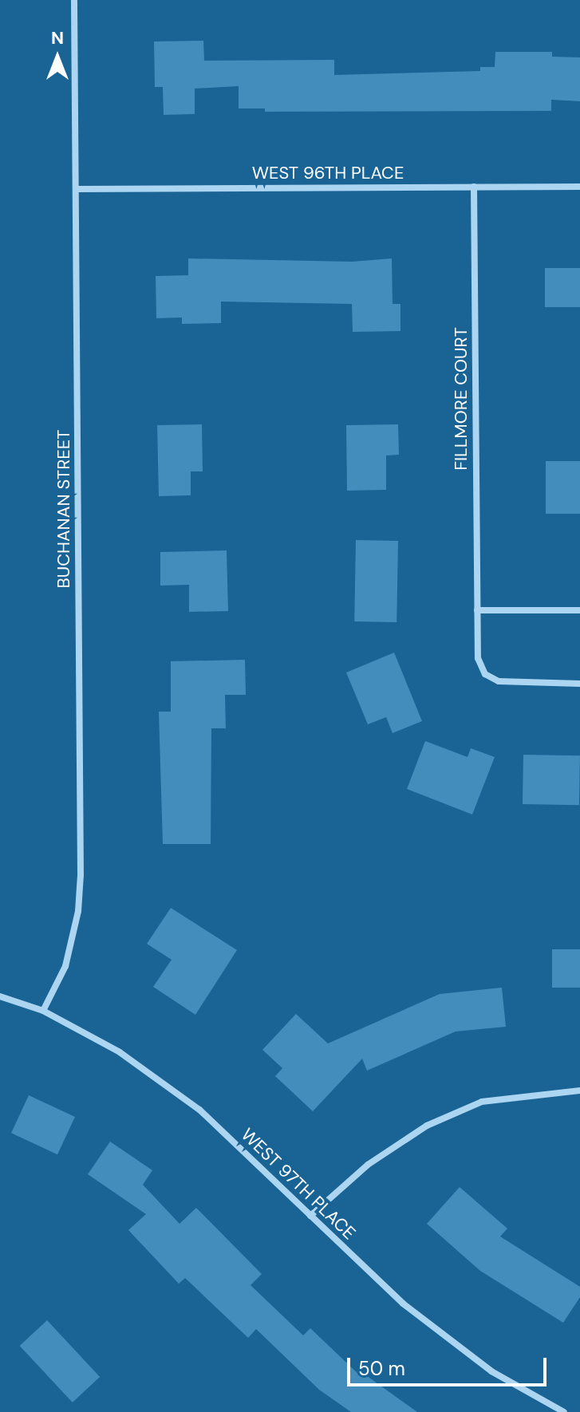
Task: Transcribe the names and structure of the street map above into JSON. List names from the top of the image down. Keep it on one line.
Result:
{"streets":{"street":["WEST 96TH PLACE","FILLMORE COURT","BUCHANAN STREET","WEST 97TH PLACE"]},"crossings":[["WEST 96TH PLACE","FILLMORE COURT"],["WEST 96TH PLACE","BUCHANAN STREET"],["BUCHANAN STREET","WEST 97TH PLACE"]],"scale_bar":"50 m","north":"top"}
